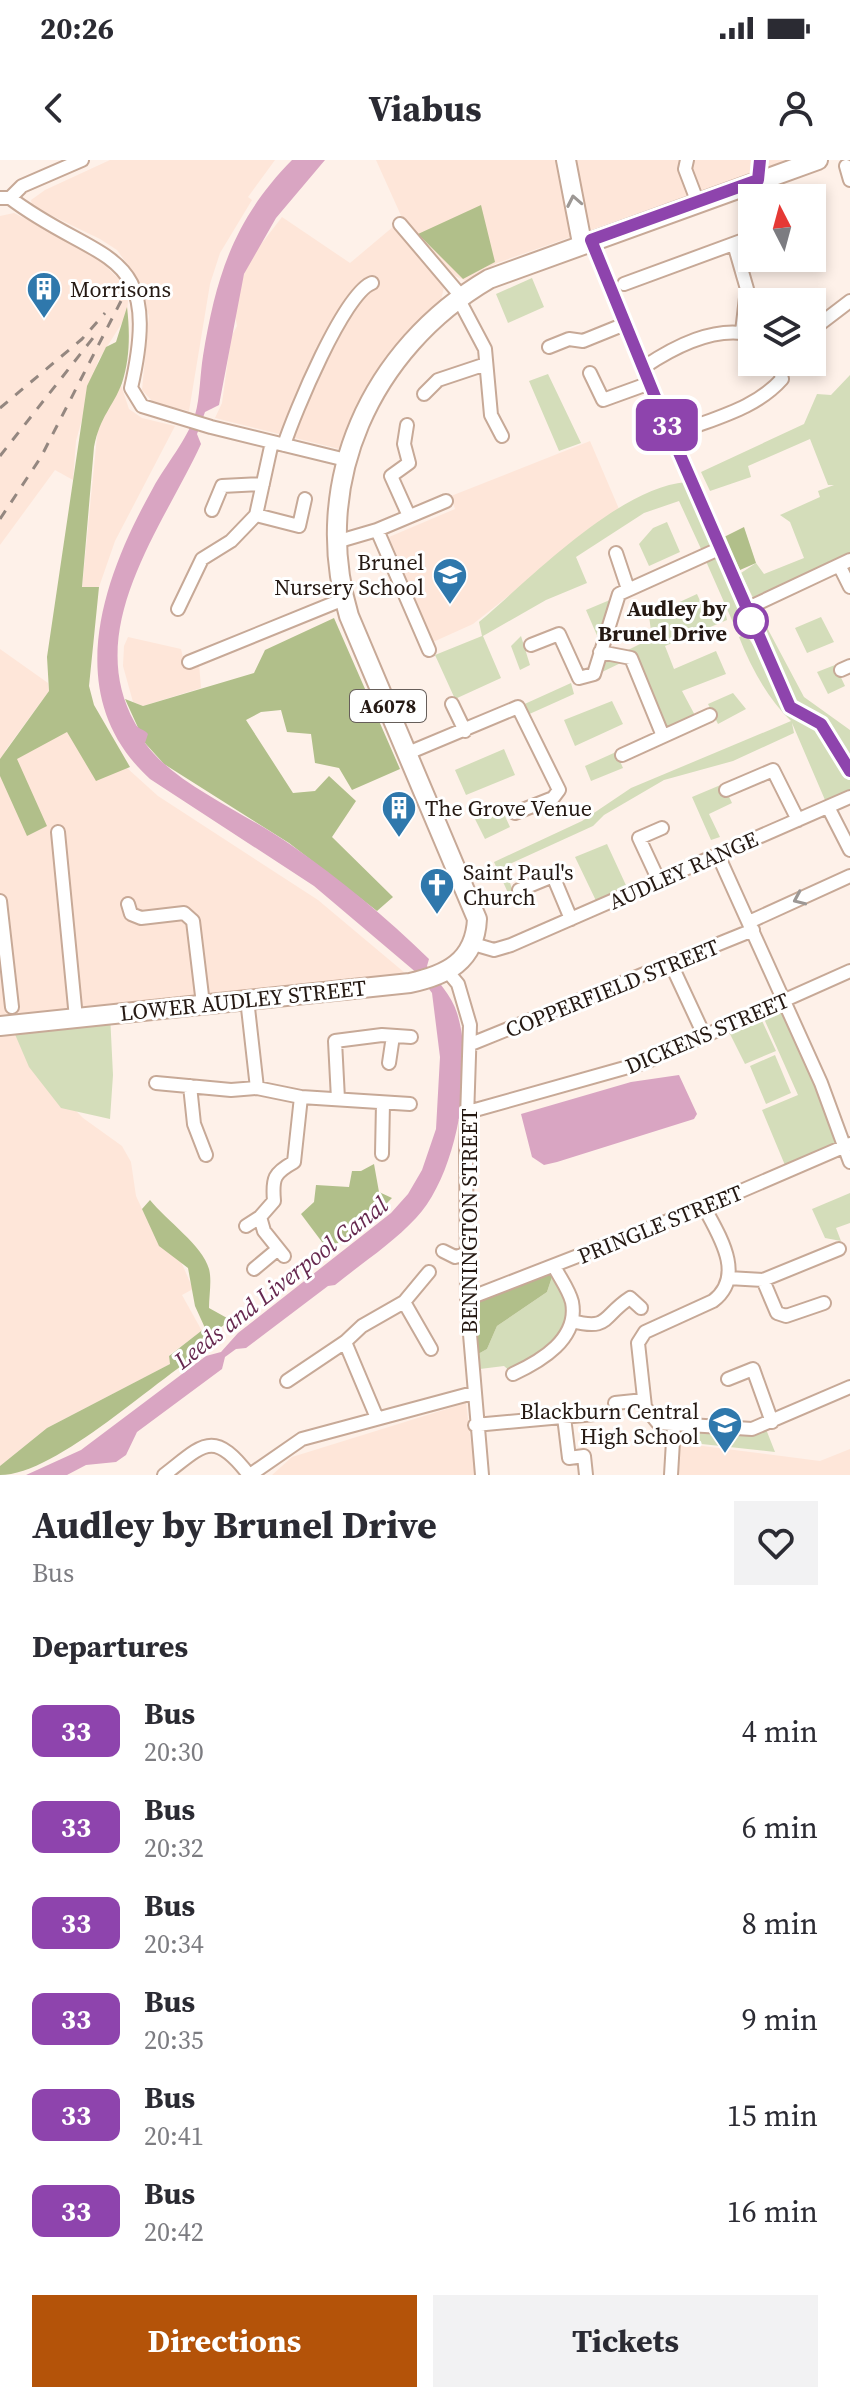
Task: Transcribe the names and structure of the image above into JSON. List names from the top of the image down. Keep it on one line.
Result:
{"streets":{"highway":["A6078","LOWER AUDLEY STREET"],"street":["AUDLEY RANGE","COPPERFIELD STREET","DICKENS STREET","BENNINGTON STREET","PRINGLE STREET"]},"crossings":[["A6078","AUDLEY RANGE"],["COPPERFIELD STREET","BENNINGTON STREET"],["LOWER AUDLEY STREET","BENNINGTON STREET"],["DICKENS STREET","BENNINGTON STREET"],["BENNINGTON STREET","PRINGLE STREET"]],"water":["Leeds and Liverpool Canal"],"places":{"building":["Morrisons","The Grove Venue"],"school or university":["Brunel Nursery School","Blackburn Central High School"],"other":["Audley by Brunel Drive"],"church":["Saint Paul's Church"]},"lines":["bus line 33"],"north":"top","page":{"status":"20:26","header":"Viabus","on_map":"33","heading":[["Audley by Brunel Drive","Bus"],"Departures"],"list":[{"mark":"33","name":"Bus","note":"20:30","value":"4 min"},{"mark":"33","name":"Bus","note":"20:32","value":"6 min"},{"mark":"33","name":"Bus","note":"20:34","value":"8 min"},{"mark":"33","name":"Bus","note":"20:35","value":"9 min"},{"mark":"33","name":"Bus","note":"20:41","value":"15 min"},{"mark":"33","name":"Bus","note":"20:42","value":"16 min"}],"buttons":["Directions","Tickets"]}}
